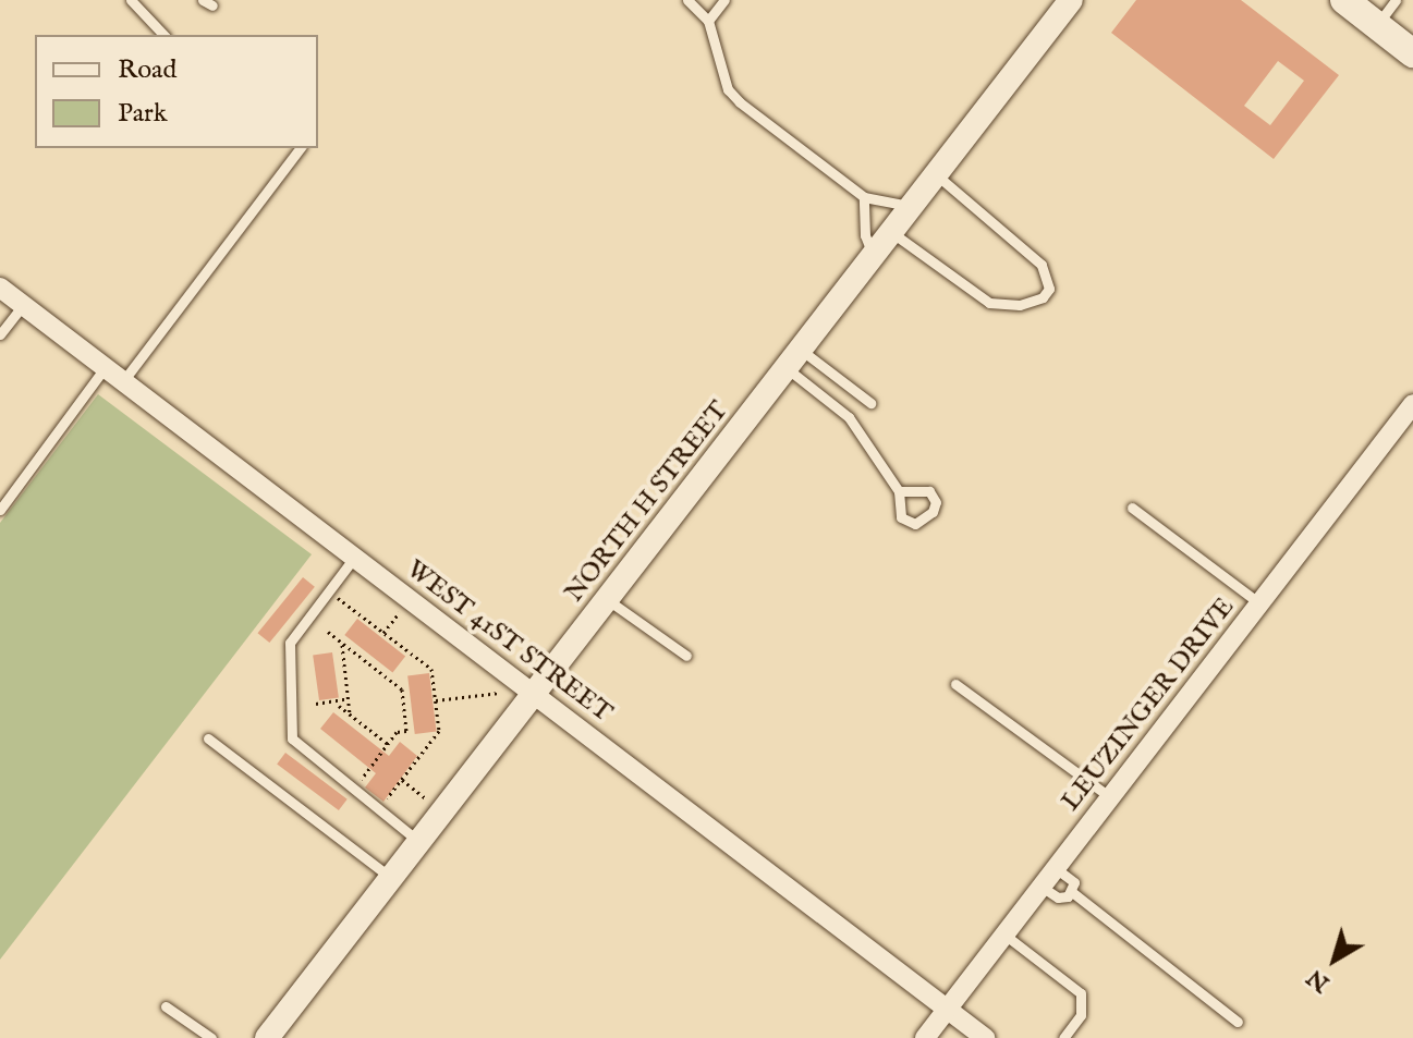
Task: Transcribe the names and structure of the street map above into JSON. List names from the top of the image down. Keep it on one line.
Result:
{"streets":{"street":["NORTH H STREET","WEST 41ST STREET","LEUZINGER DRIVE"]},"crossings":[["NORTH H STREET","WEST 41ST STREET"],["WEST 41ST STREET","LEUZINGER DRIVE"]],"legend":["Road","Park"],"north":"bottom left"}
